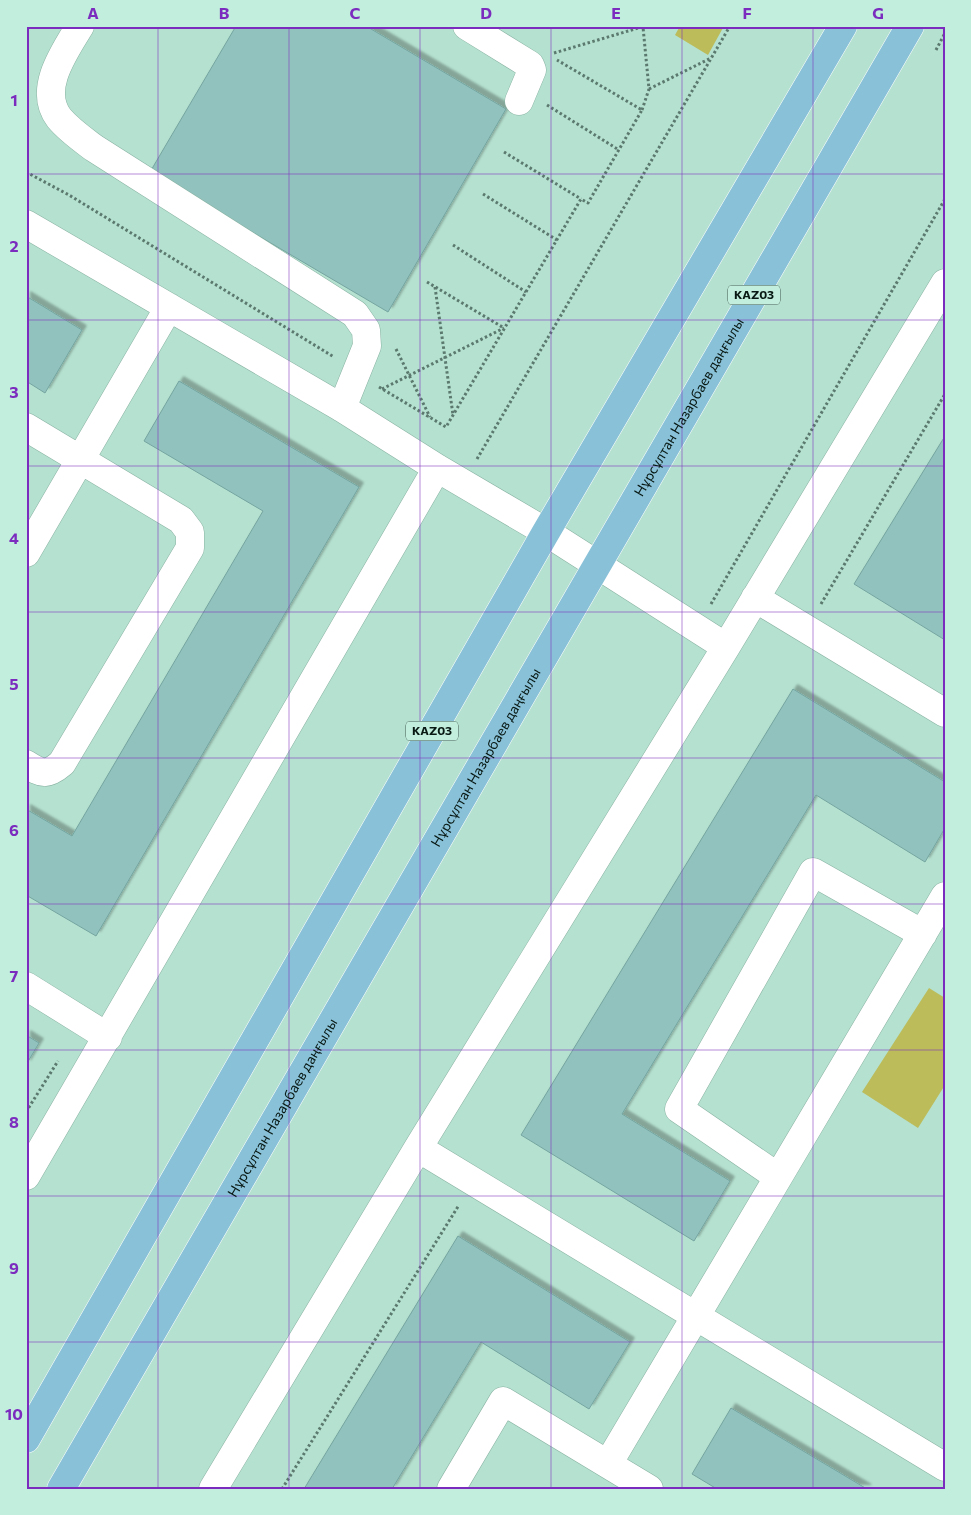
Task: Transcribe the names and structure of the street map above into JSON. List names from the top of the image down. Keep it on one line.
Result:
{"streets":{"main road":["KАZ03","Нұрсұлтан Назарбаев даңғылы"]},"grid":{"columns":["A","B","C","D","E","F","G"],"rows":["1","2","3","4","5","6","7","8","9","10"]}}
